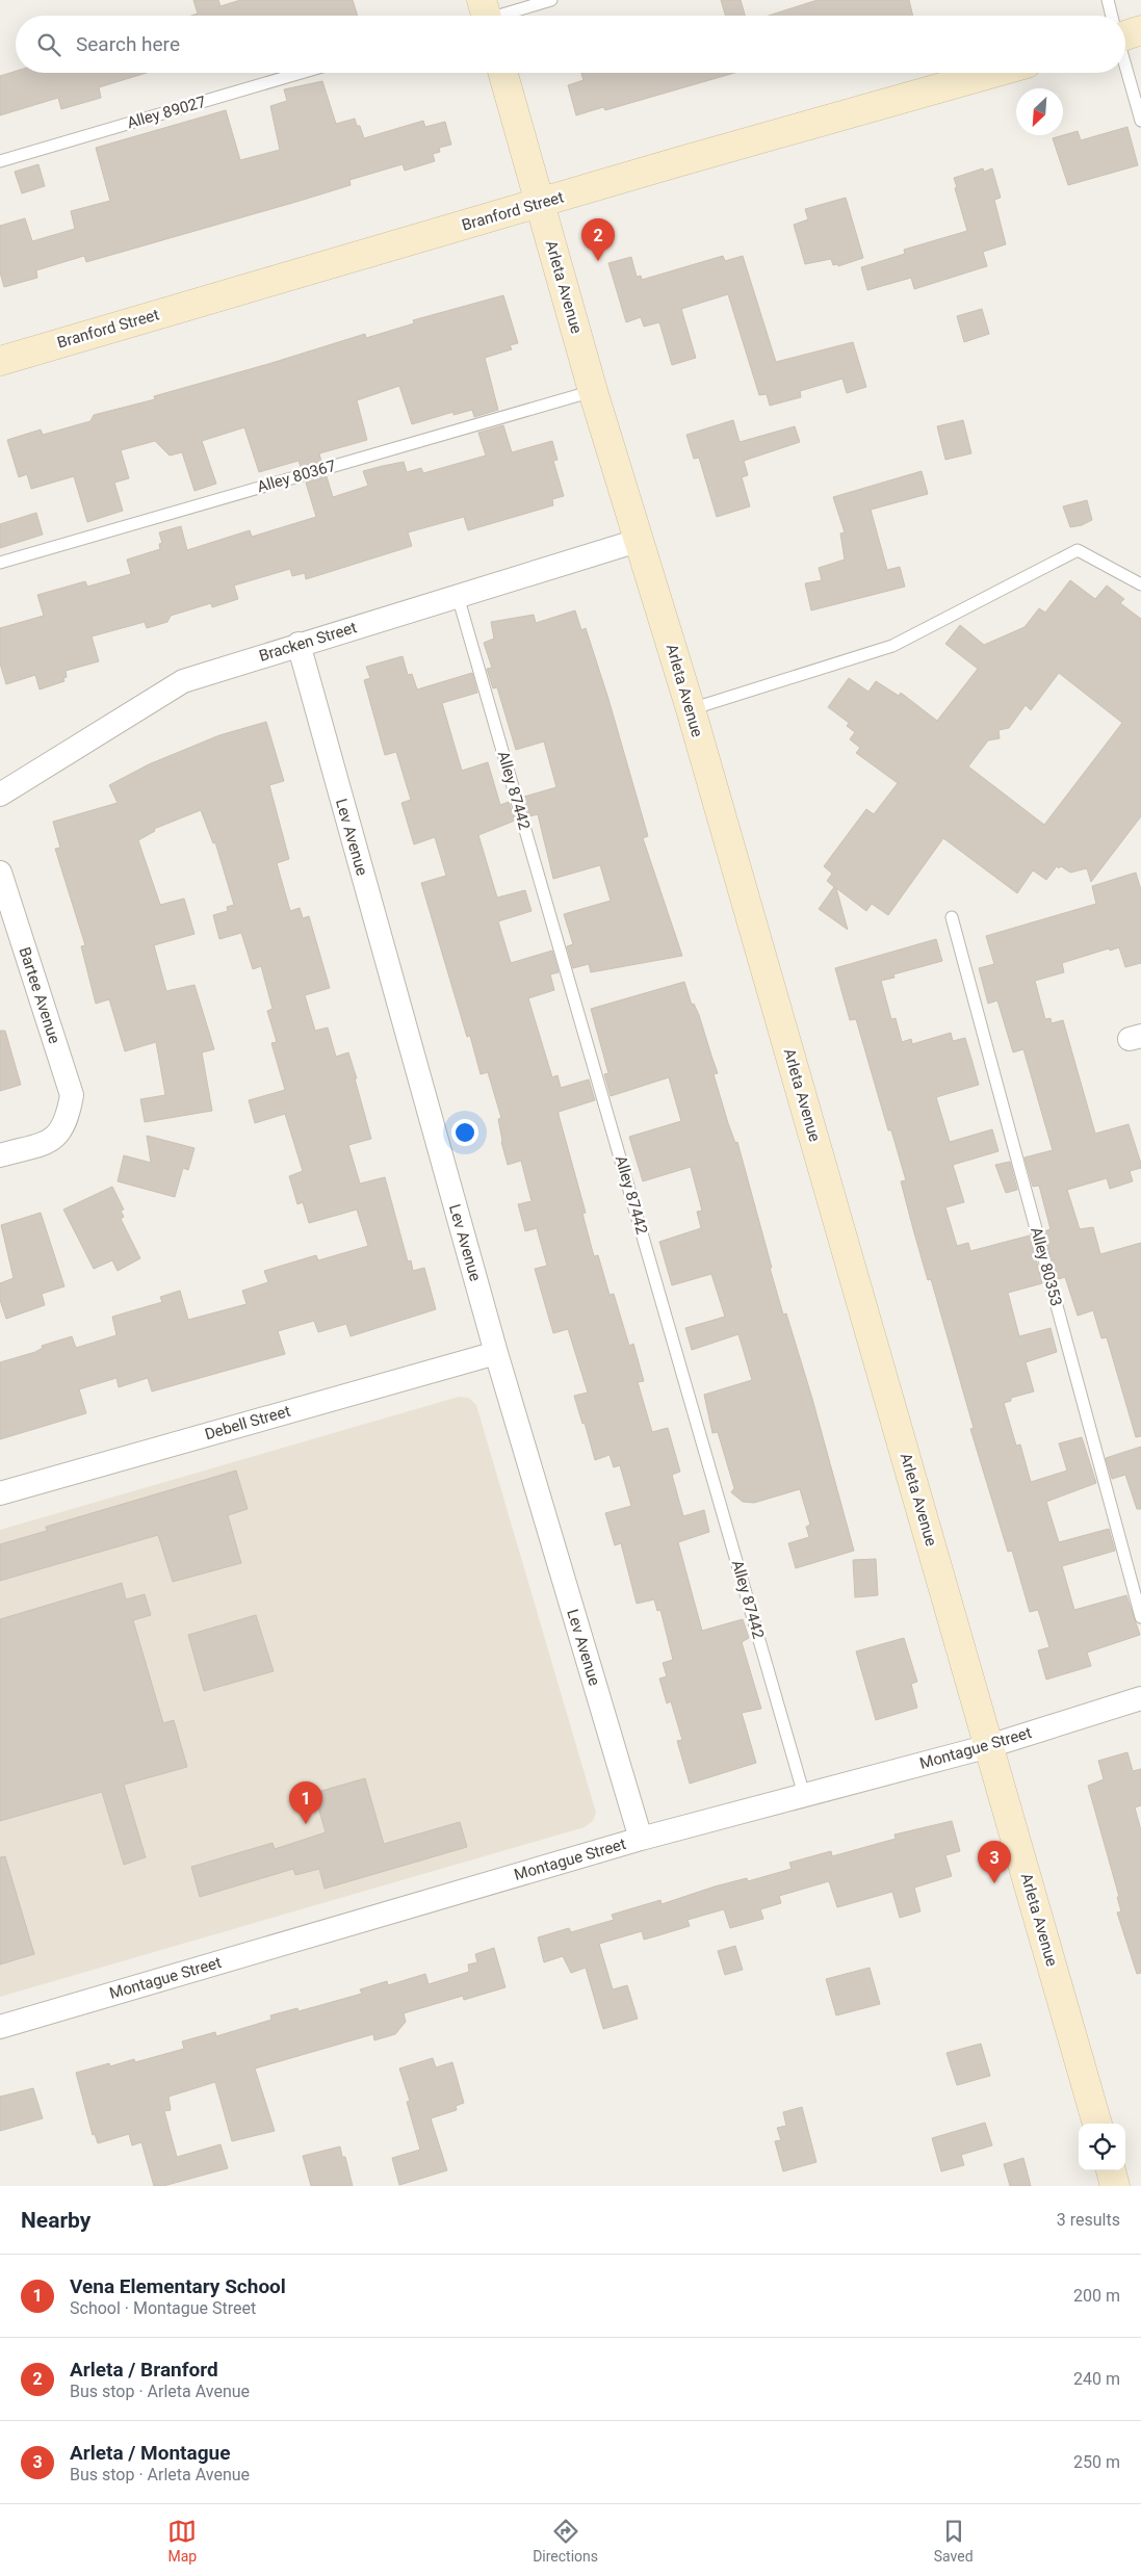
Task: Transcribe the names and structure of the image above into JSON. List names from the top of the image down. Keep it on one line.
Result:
{"streets":{"main road":["Branford Street","Arleta Avenue"],"street":["Bracken Street","Lev Avenue","Bartee Avenue","Debell Street","Montague Street"],"lane":["Alley 89027","Alley 80367","Alley 87442","Alley 80353"]},"crossings":[["Branford Street","Arleta Avenue"],["Arleta Avenue","Alley 80367"],["Arleta Avenue","Bracken Street"],["Arleta Avenue","Montague Street"],["Bracken Street","Alley 87442"],["Bracken Street","Lev Avenue"],["Alley 87442","Montague Street"],["Lev Avenue","Debell Street"],["Lev Avenue","Montague Street"]],"north":"bottom left","page":{"search":"Search here","pins":["2","1","3"],"heading":["Nearby","3 results"],"list":[{"mark":"1","name":"Vena Elementary School","note":"School · Montague Street","value":"200 m"},{"mark":"2","name":"Arleta / Branford","note":"Bus stop · Arleta Avenue","value":"240 m"},{"mark":"3","name":"Arleta / Montague","note":"Bus stop · Arleta Avenue","value":"250 m"}],"nav":["Map","Directions","Saved"]}}
